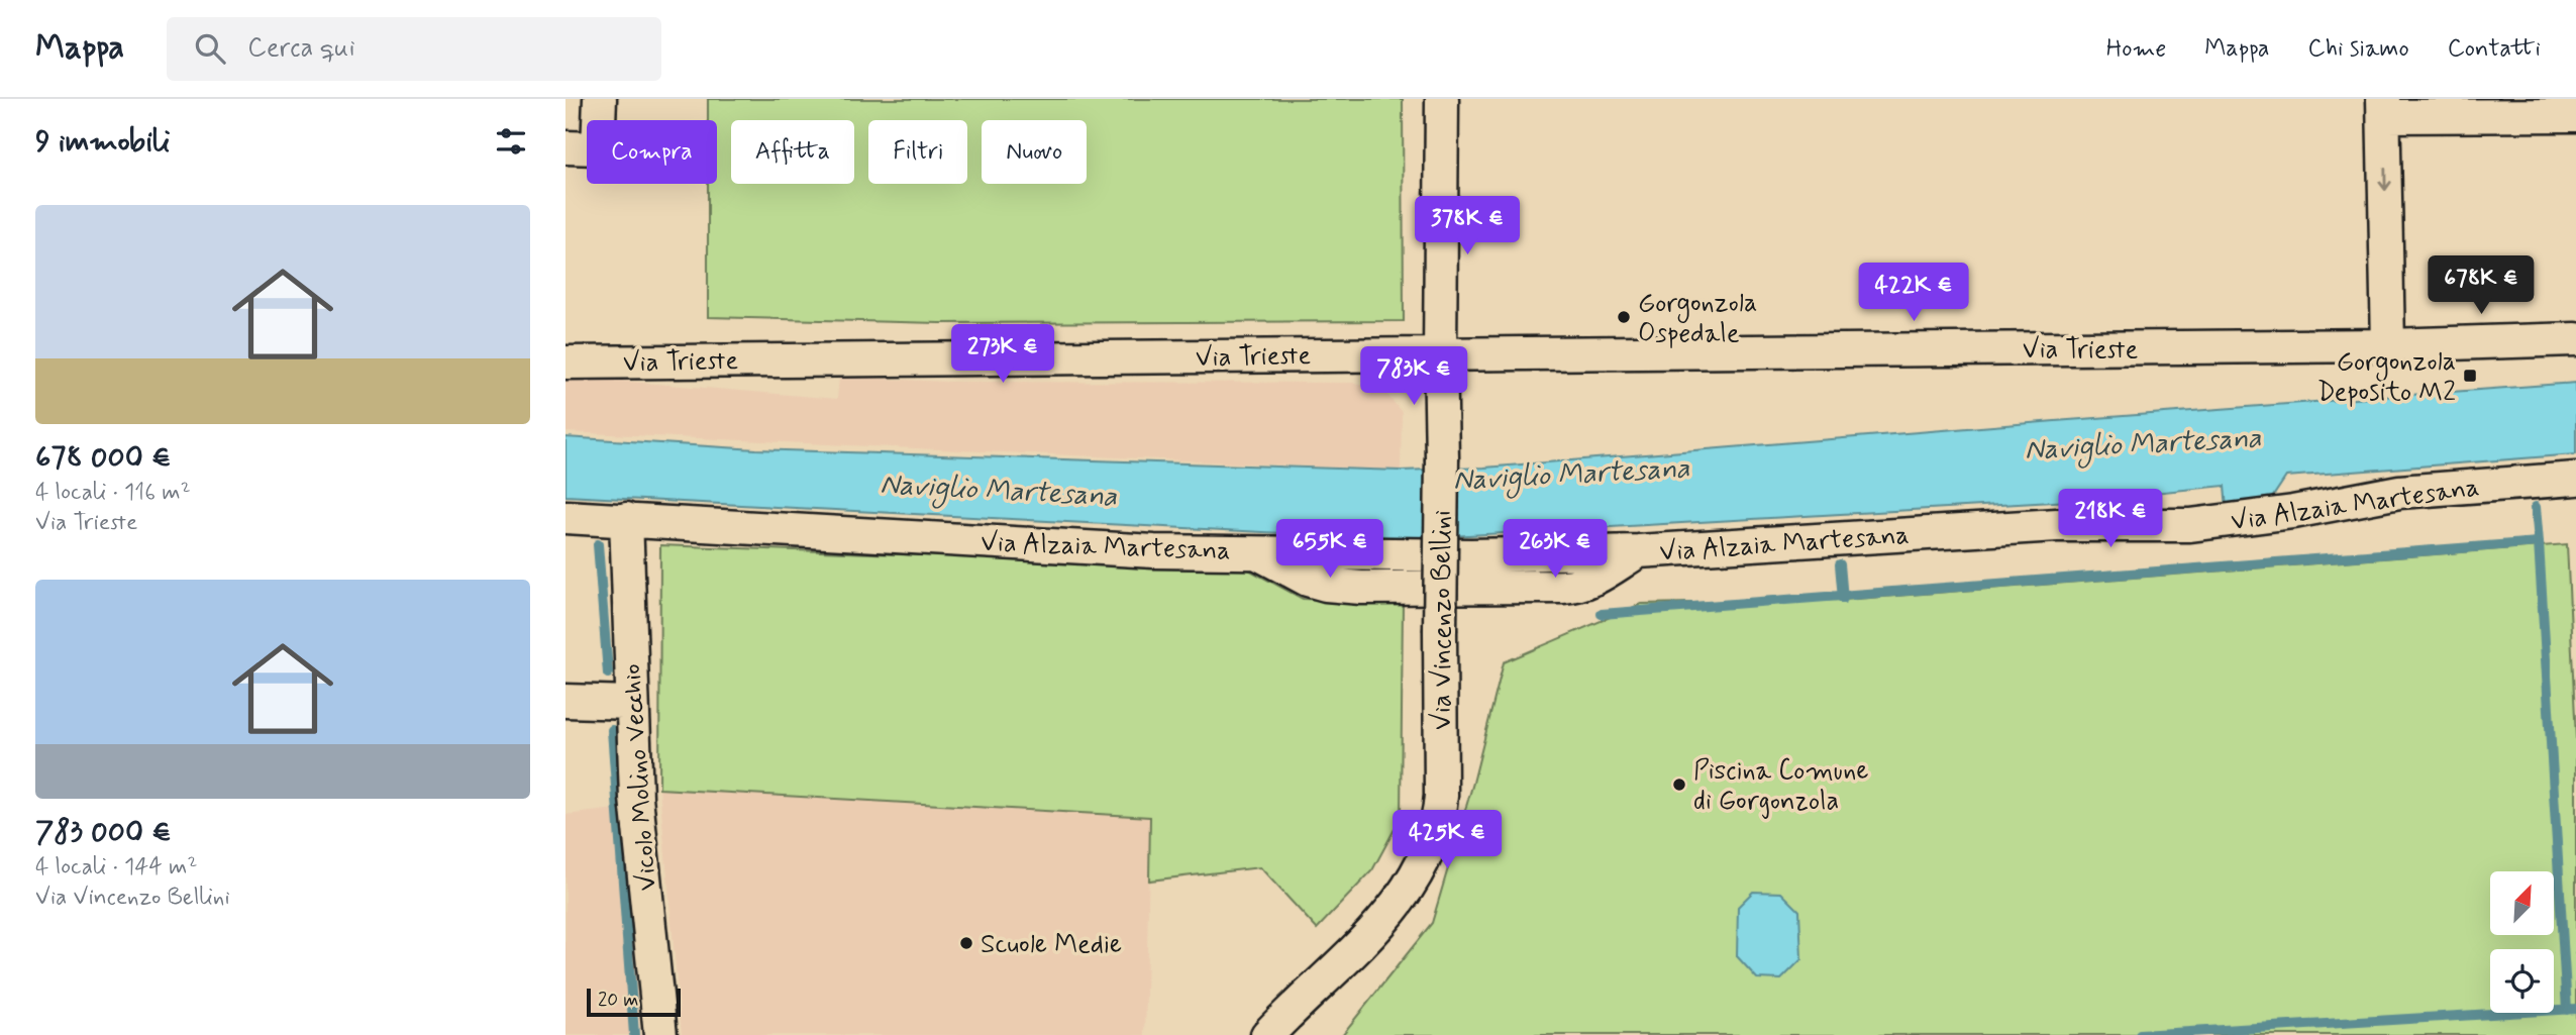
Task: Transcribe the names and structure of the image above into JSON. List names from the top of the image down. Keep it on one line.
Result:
{"streets":{"street":["Via Trieste","Via Alzaia Martesana","Via Vincenzo Bellini","Vicolo Molino Vecchio"]},"crossings":[["Via Trieste","Via Vincenzo Bellini"],["Via Alzaia Martesana","Vicolo Molino Vecchio"]],"water":["Naviglio Martesana"],"places":{"other":["Gorgonzola Ospedale","Piscina Comune di Gorgonzola","Scuole Medie"],"transit":["Gorgonzola Deposito M2"]},"scale_bar":"20 m","north":"top right","page":{"header":"Mappa","search":"Cerca qui","nav":["Home","Mappa","Chi siamo","Contatti"],"heading":"9 immobili","chip":["Compra","Affitta","Filtri","Nuovo"],"list":[{"name":"678 000 €","note":"4 locali · 116 m² · Via Trieste"},{"name":"783 000 €","note":"4 locali · 144 m² · Via Vincenzo Bellini"}],"price":["378K €","678K €","422K €","273K €","783K €","218K €","655K €","263K €","425K €"],"scale":"20 m"}}
